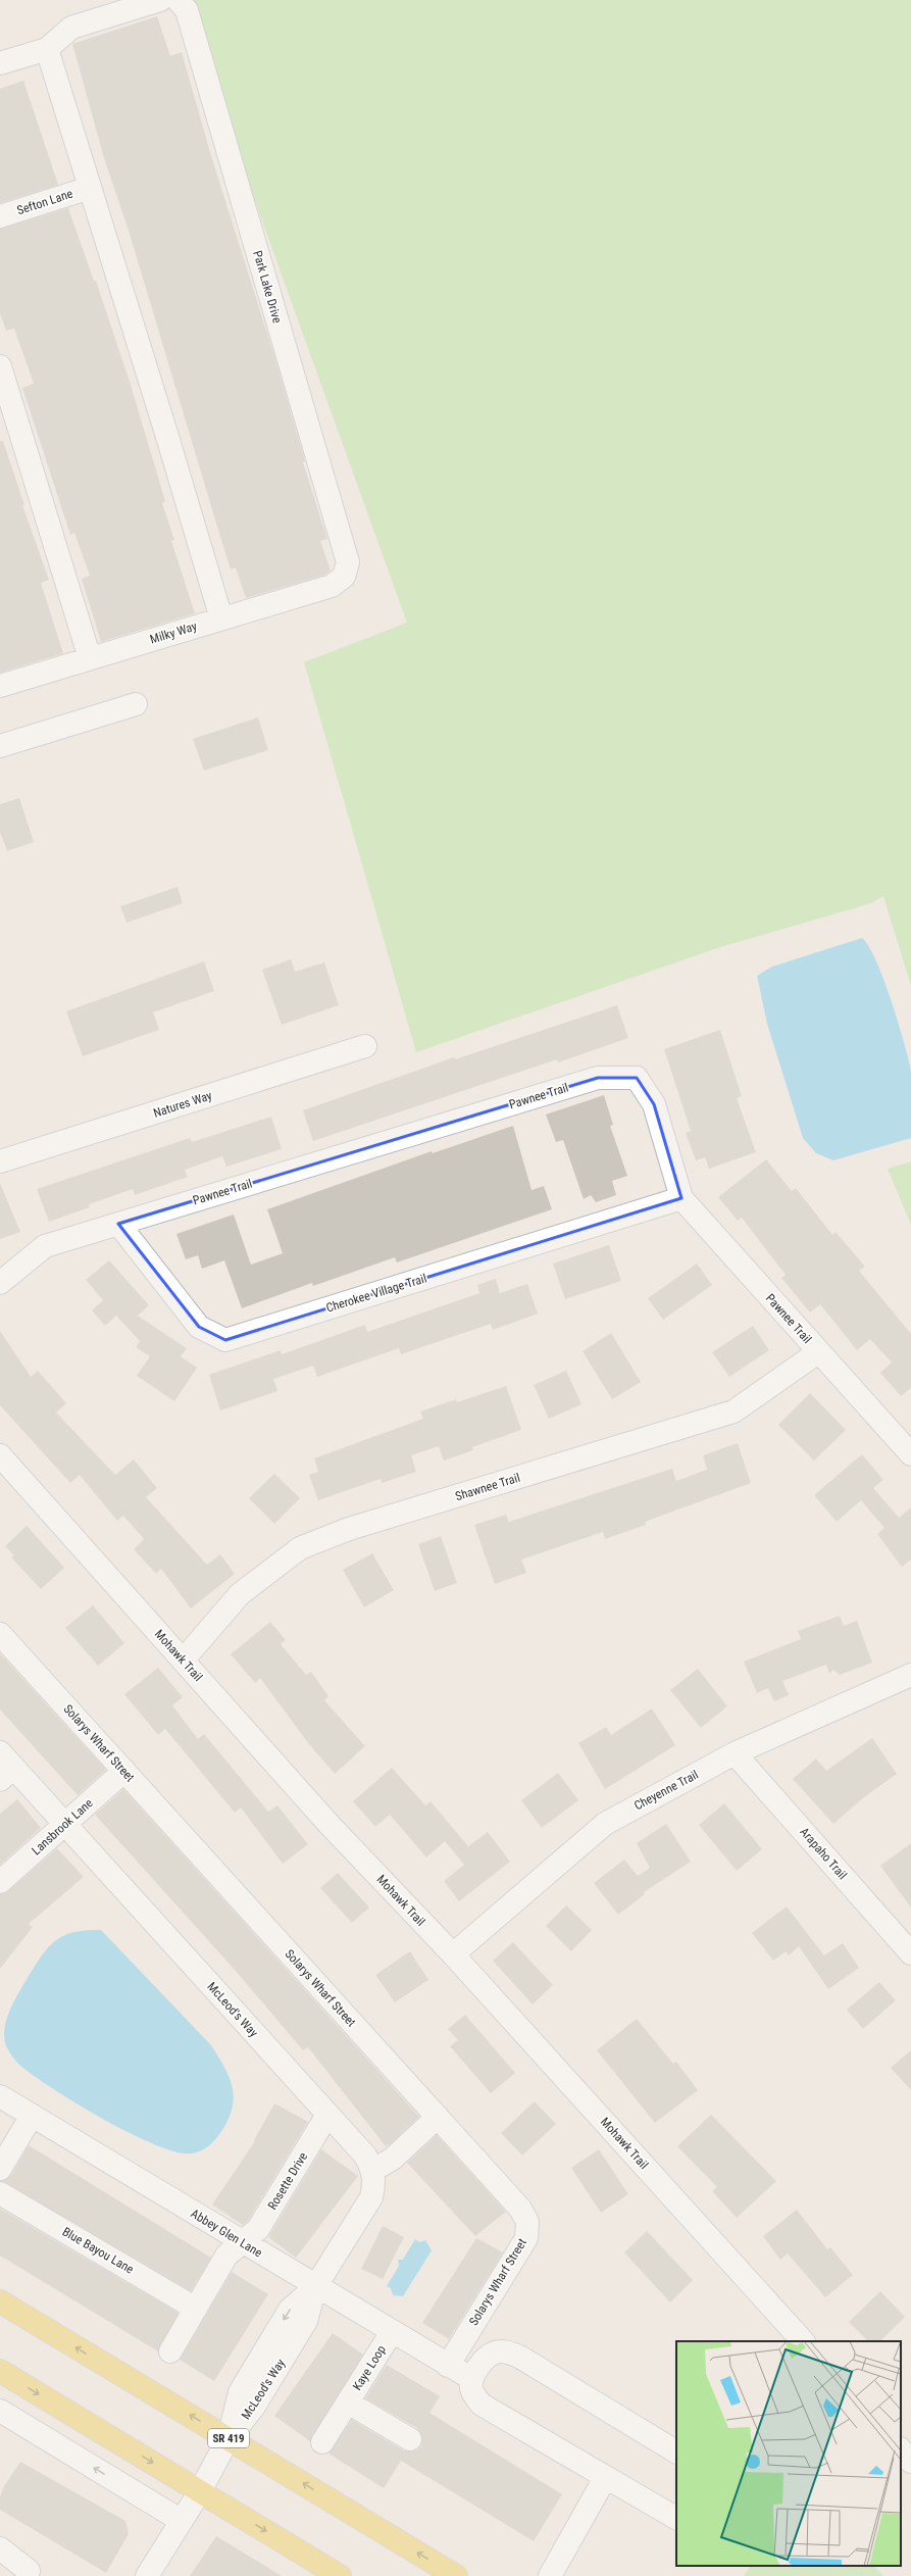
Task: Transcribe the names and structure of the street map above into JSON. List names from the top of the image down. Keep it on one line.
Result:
{"streets":{"main road":["SR 419"],"street":["Sefton Lane","Park Lake Drive","Milky Way","Pawnee Trail","Natures Way","Cherokee Village Trail","Shawnee Trail","Mohawk Trail","Solarys Wharf Street","Cheyenne Trail","Lansbrook Lane","Arapaho Trail","McLeod's Way","Rosette Drive","Abbey Glen Lane","Blue Bayou Lane","Kaye Loop"]},"crossings":[["Park Lake Drive","Milky Way"],["Pawnee Trail","Cherokee Village Trail"],["Pawnee Trail","Shawnee Trail"],["Shawnee Trail","Mohawk Trail"],["Mohawk Trail","Cheyenne Trail"],["Solarys Wharf Street","Lansbrook Lane"],["Solarys Wharf Street","Abbey Glen Lane"],["Cheyenne Trail","Arapaho Trail"],["Lansbrook Lane","McLeod's Way"],["McLeod's Way","Rosette Drive"],["McLeod's Way","Abbey Glen Lane"],["McLeod's Way","SR 419"],["Rosette Drive","Abbey Glen Lane"],["Abbey Glen Lane","Kaye Loop"]]}
